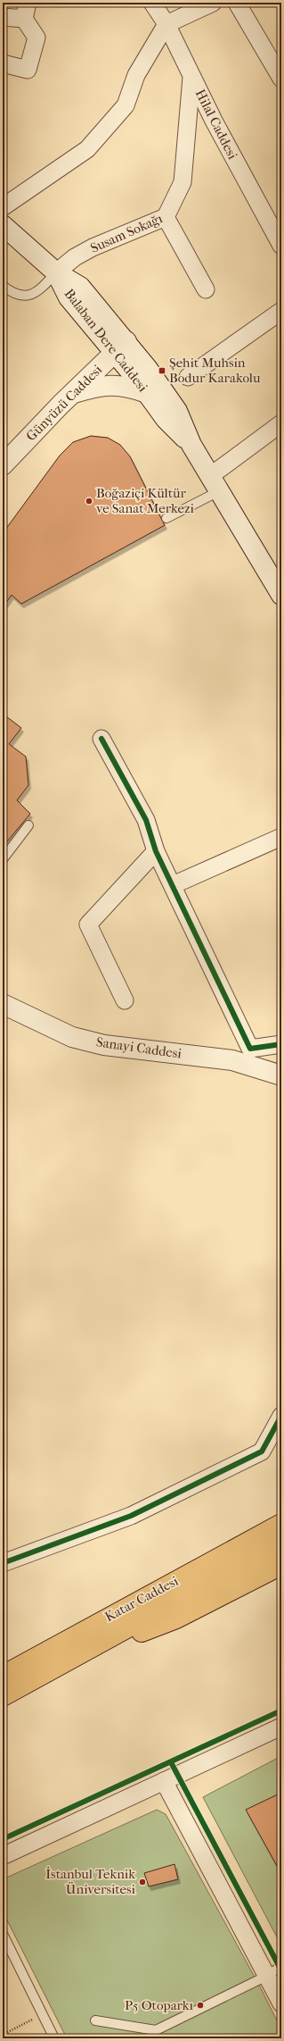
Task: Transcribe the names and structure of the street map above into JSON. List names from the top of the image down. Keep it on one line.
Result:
{"streets":{"main road":["Katar Caddesi"],"street":["Hilal Caddesi","Susam Sokağı","Balaban Dere Caddesi","Günyüzü Caddesi","Sanayi Caddesi"]},"crossings":[["Hilal Caddesi","Susam Sokağı"],["Susam Sokağı","Balaban Dere Caddesi"],["Balaban Dere Caddesi","Günyüzü Caddesi"]],"places":{"transit":["Şehit Muhsin Bodur Karakolu"],"other":["Boğaziçi Kültür ve Sanat Merkezi","İstanbul Teknik Üniversitesi","P5 Otoparkı"]}}
